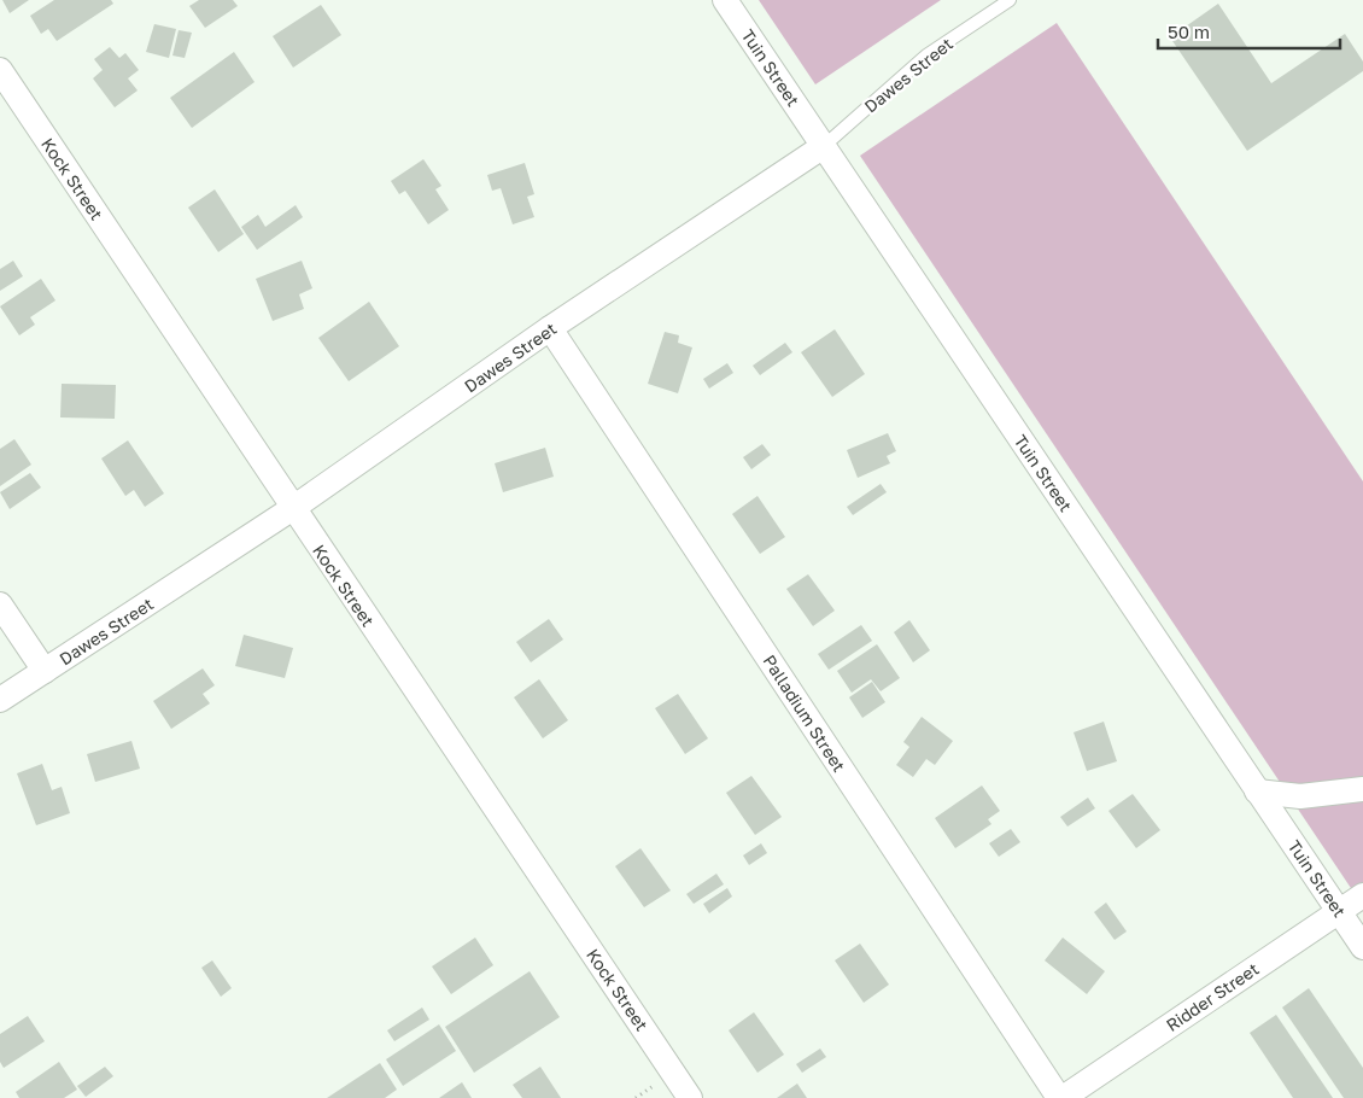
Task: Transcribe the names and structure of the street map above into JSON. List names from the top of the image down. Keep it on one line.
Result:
{"streets":{"street":["Tuin Street","Dawes Street","Kock Street","Palladium Street","Ridder Street"]},"crossings":[["Tuin Street","Dawes Street"],["Tuin Street","Ridder Street"],["Dawes Street","Kock Street"],["Dawes Street","Palladium Street"],["Palladium Street","Ridder Street"]],"scale_bar":"50 m"}
